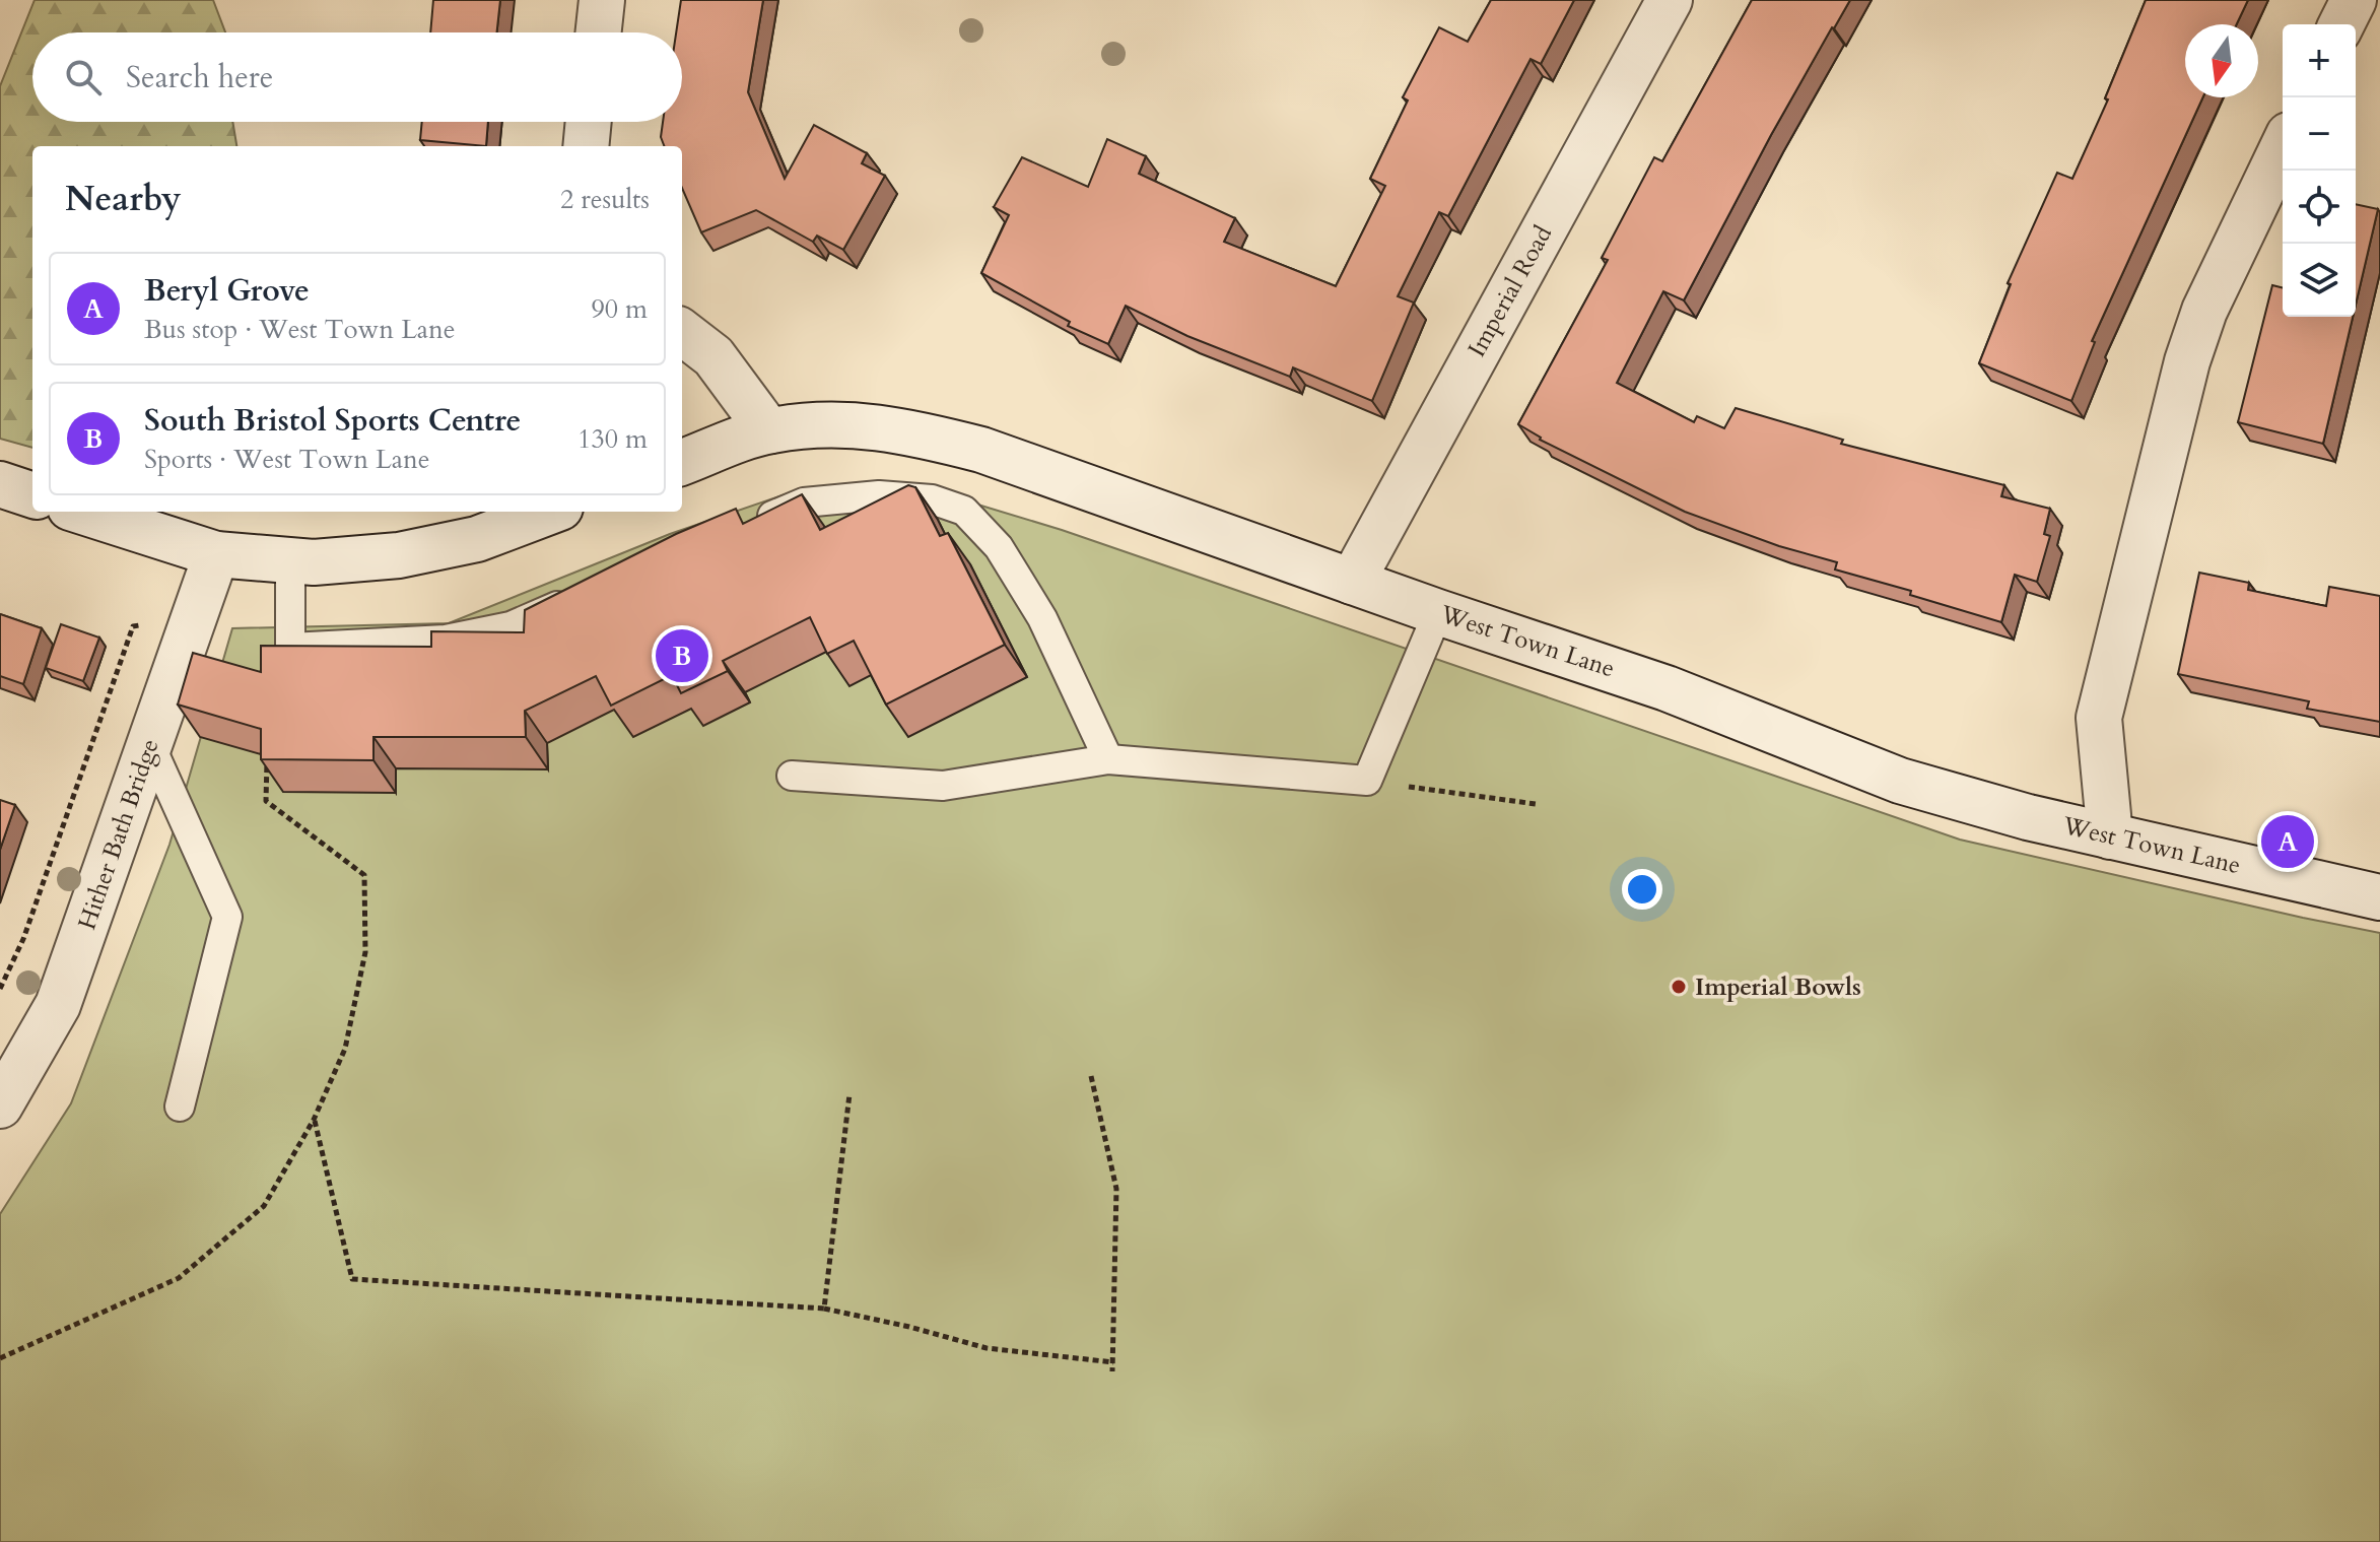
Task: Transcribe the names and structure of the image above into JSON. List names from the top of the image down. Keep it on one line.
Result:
{"streets":{"main road":["Imperial Road","West Town Lane","Hither Bath Bridge"]},"crossings":[["Imperial Road","West Town Lane"]],"places":["Imperial Bowls"],"north":"bottom","page":{"map_buttons":["+","−"],"search":"Search here","heading":["Nearby","2 results"],"list":[{"mark":"A","name":"Beryl Grove","note":"Bus stop · West Town Lane","value":"90 m"},{"mark":"B","name":"South Bristol Sports Centre","note":"Sports · West Town Lane","value":"130 m"}],"pins":["B","A"]}}
